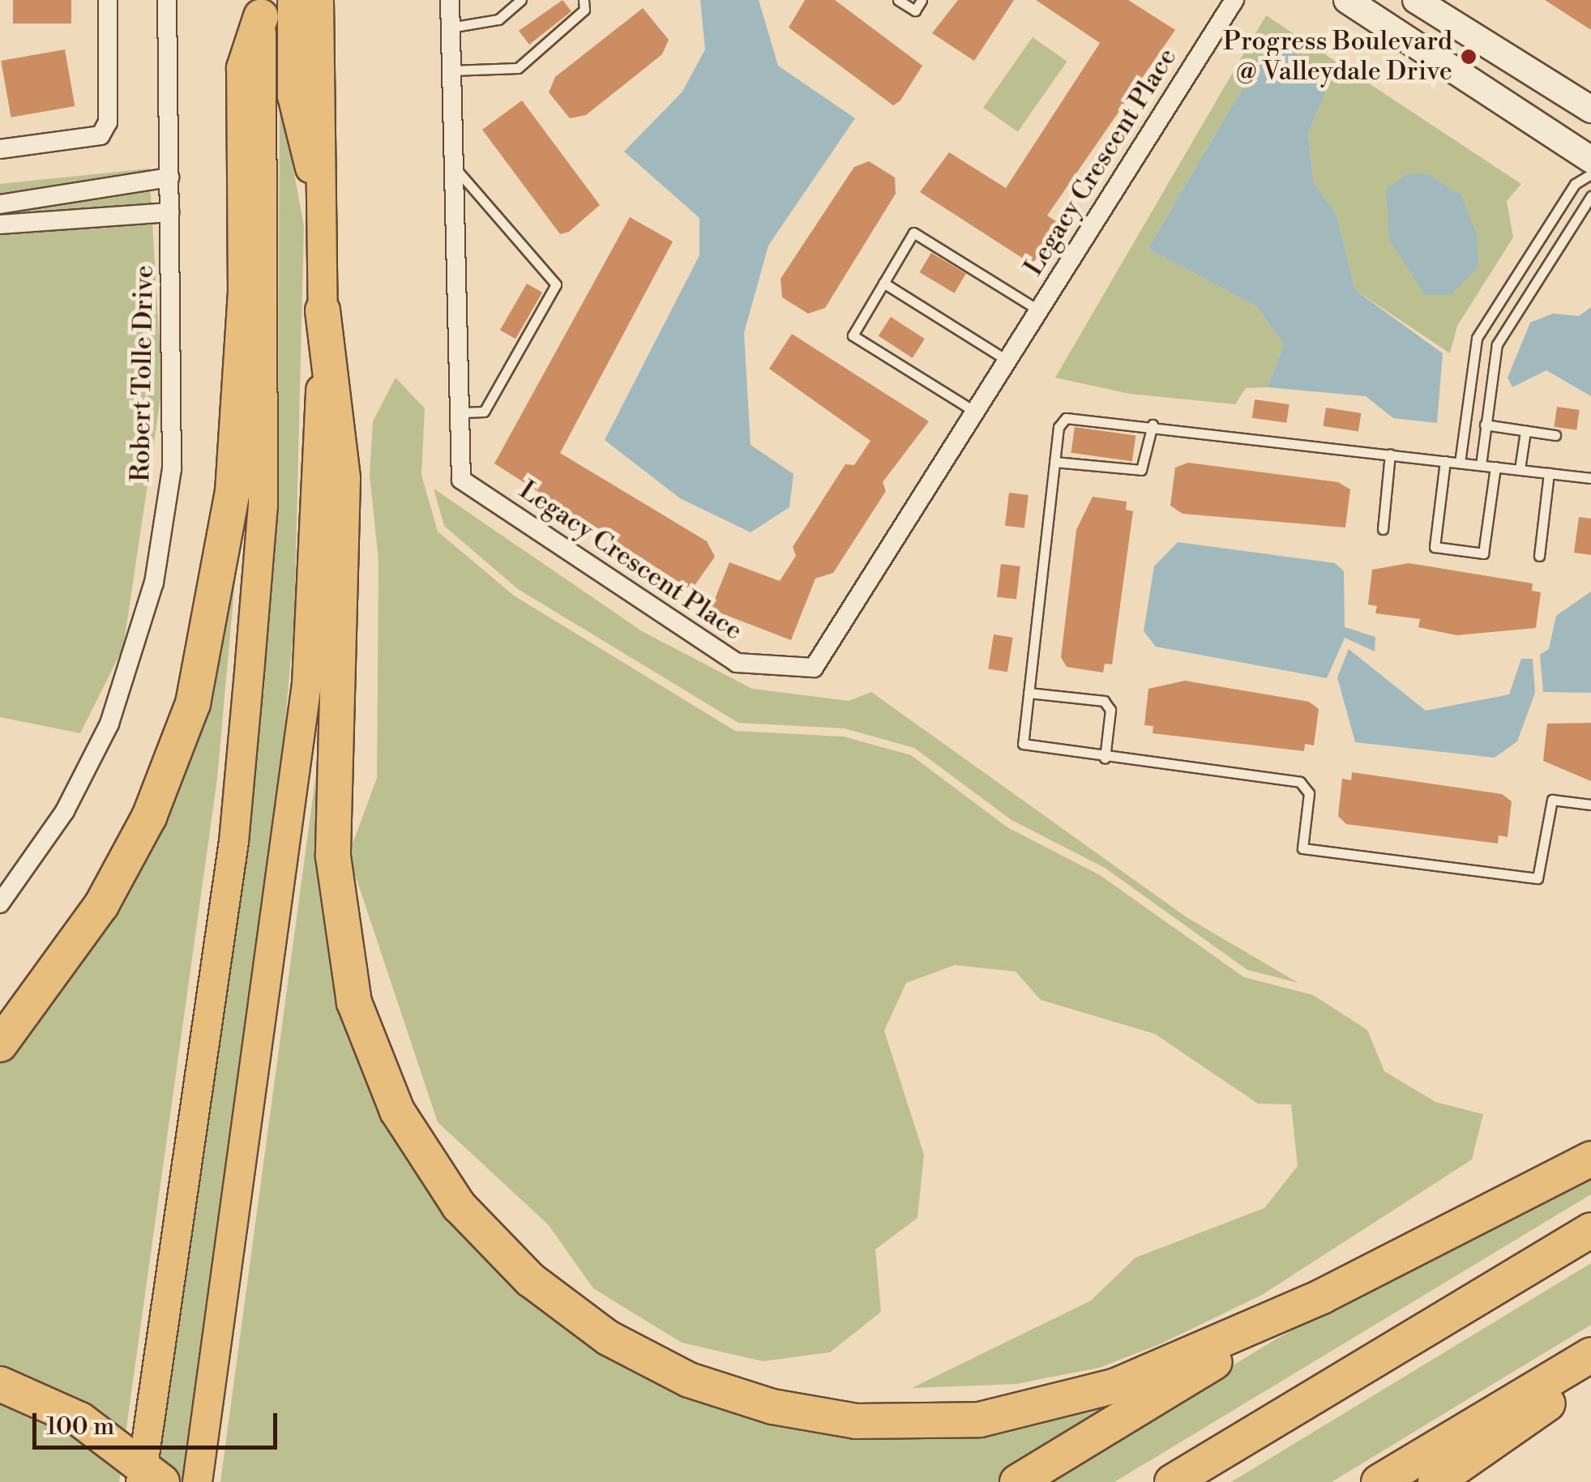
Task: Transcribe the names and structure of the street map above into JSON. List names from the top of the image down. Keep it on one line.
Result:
{"streets":{"street":["Legacy Crescent Place","Robert Tolle Drive"]},"places":["Progress Boulevard @ Valleydale Drive"],"scale_bar":"100 m"}
